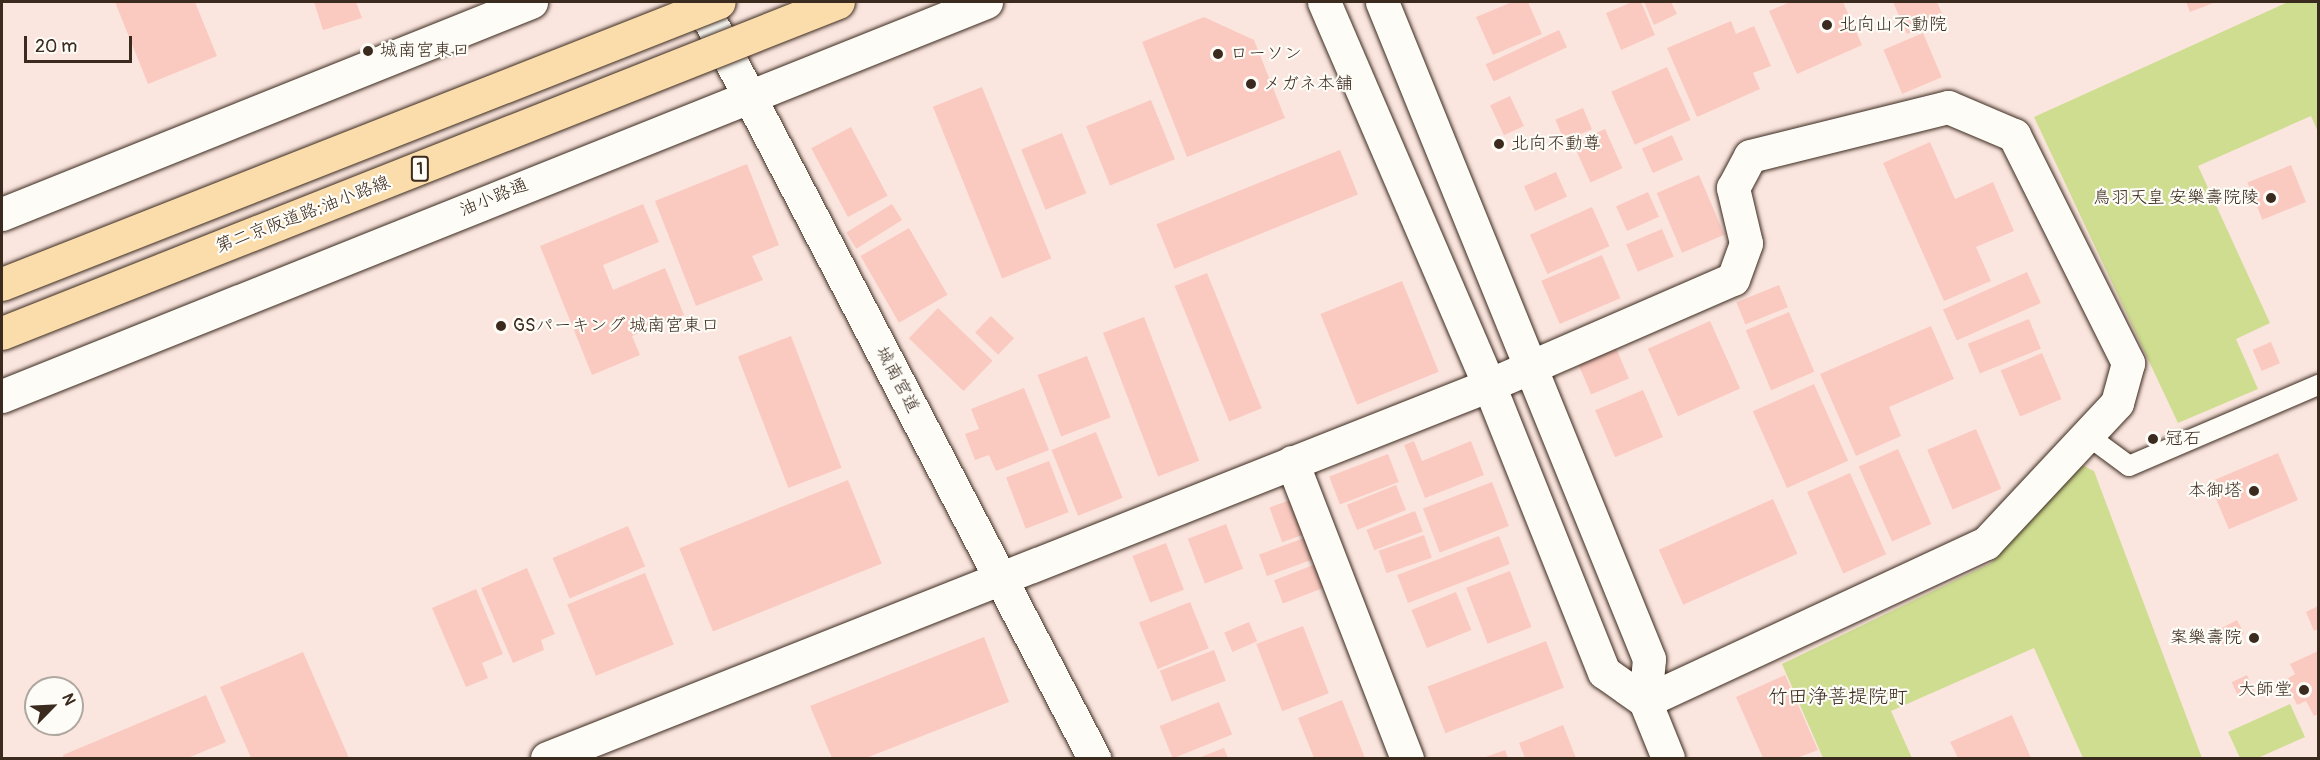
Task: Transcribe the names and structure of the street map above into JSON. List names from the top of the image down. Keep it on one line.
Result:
{"streets":{"highway":["1","第二京阪道路;油小路線"],"street":["油小路通","城南宮道"]},"crossings":[["油小路通","城南宮道"]],"districts":["竹田浄菩提院町"],"places":["北向山不動院","城南宮東口","ローソン","メガネ本舗","北向不動尊","鳥羽天皇 安樂壽院陵","GSパーキング 城南宮東口","冠石","本御塔","案樂壽院","大師堂"],"scale_bar":"20 m","north":"top right"}
